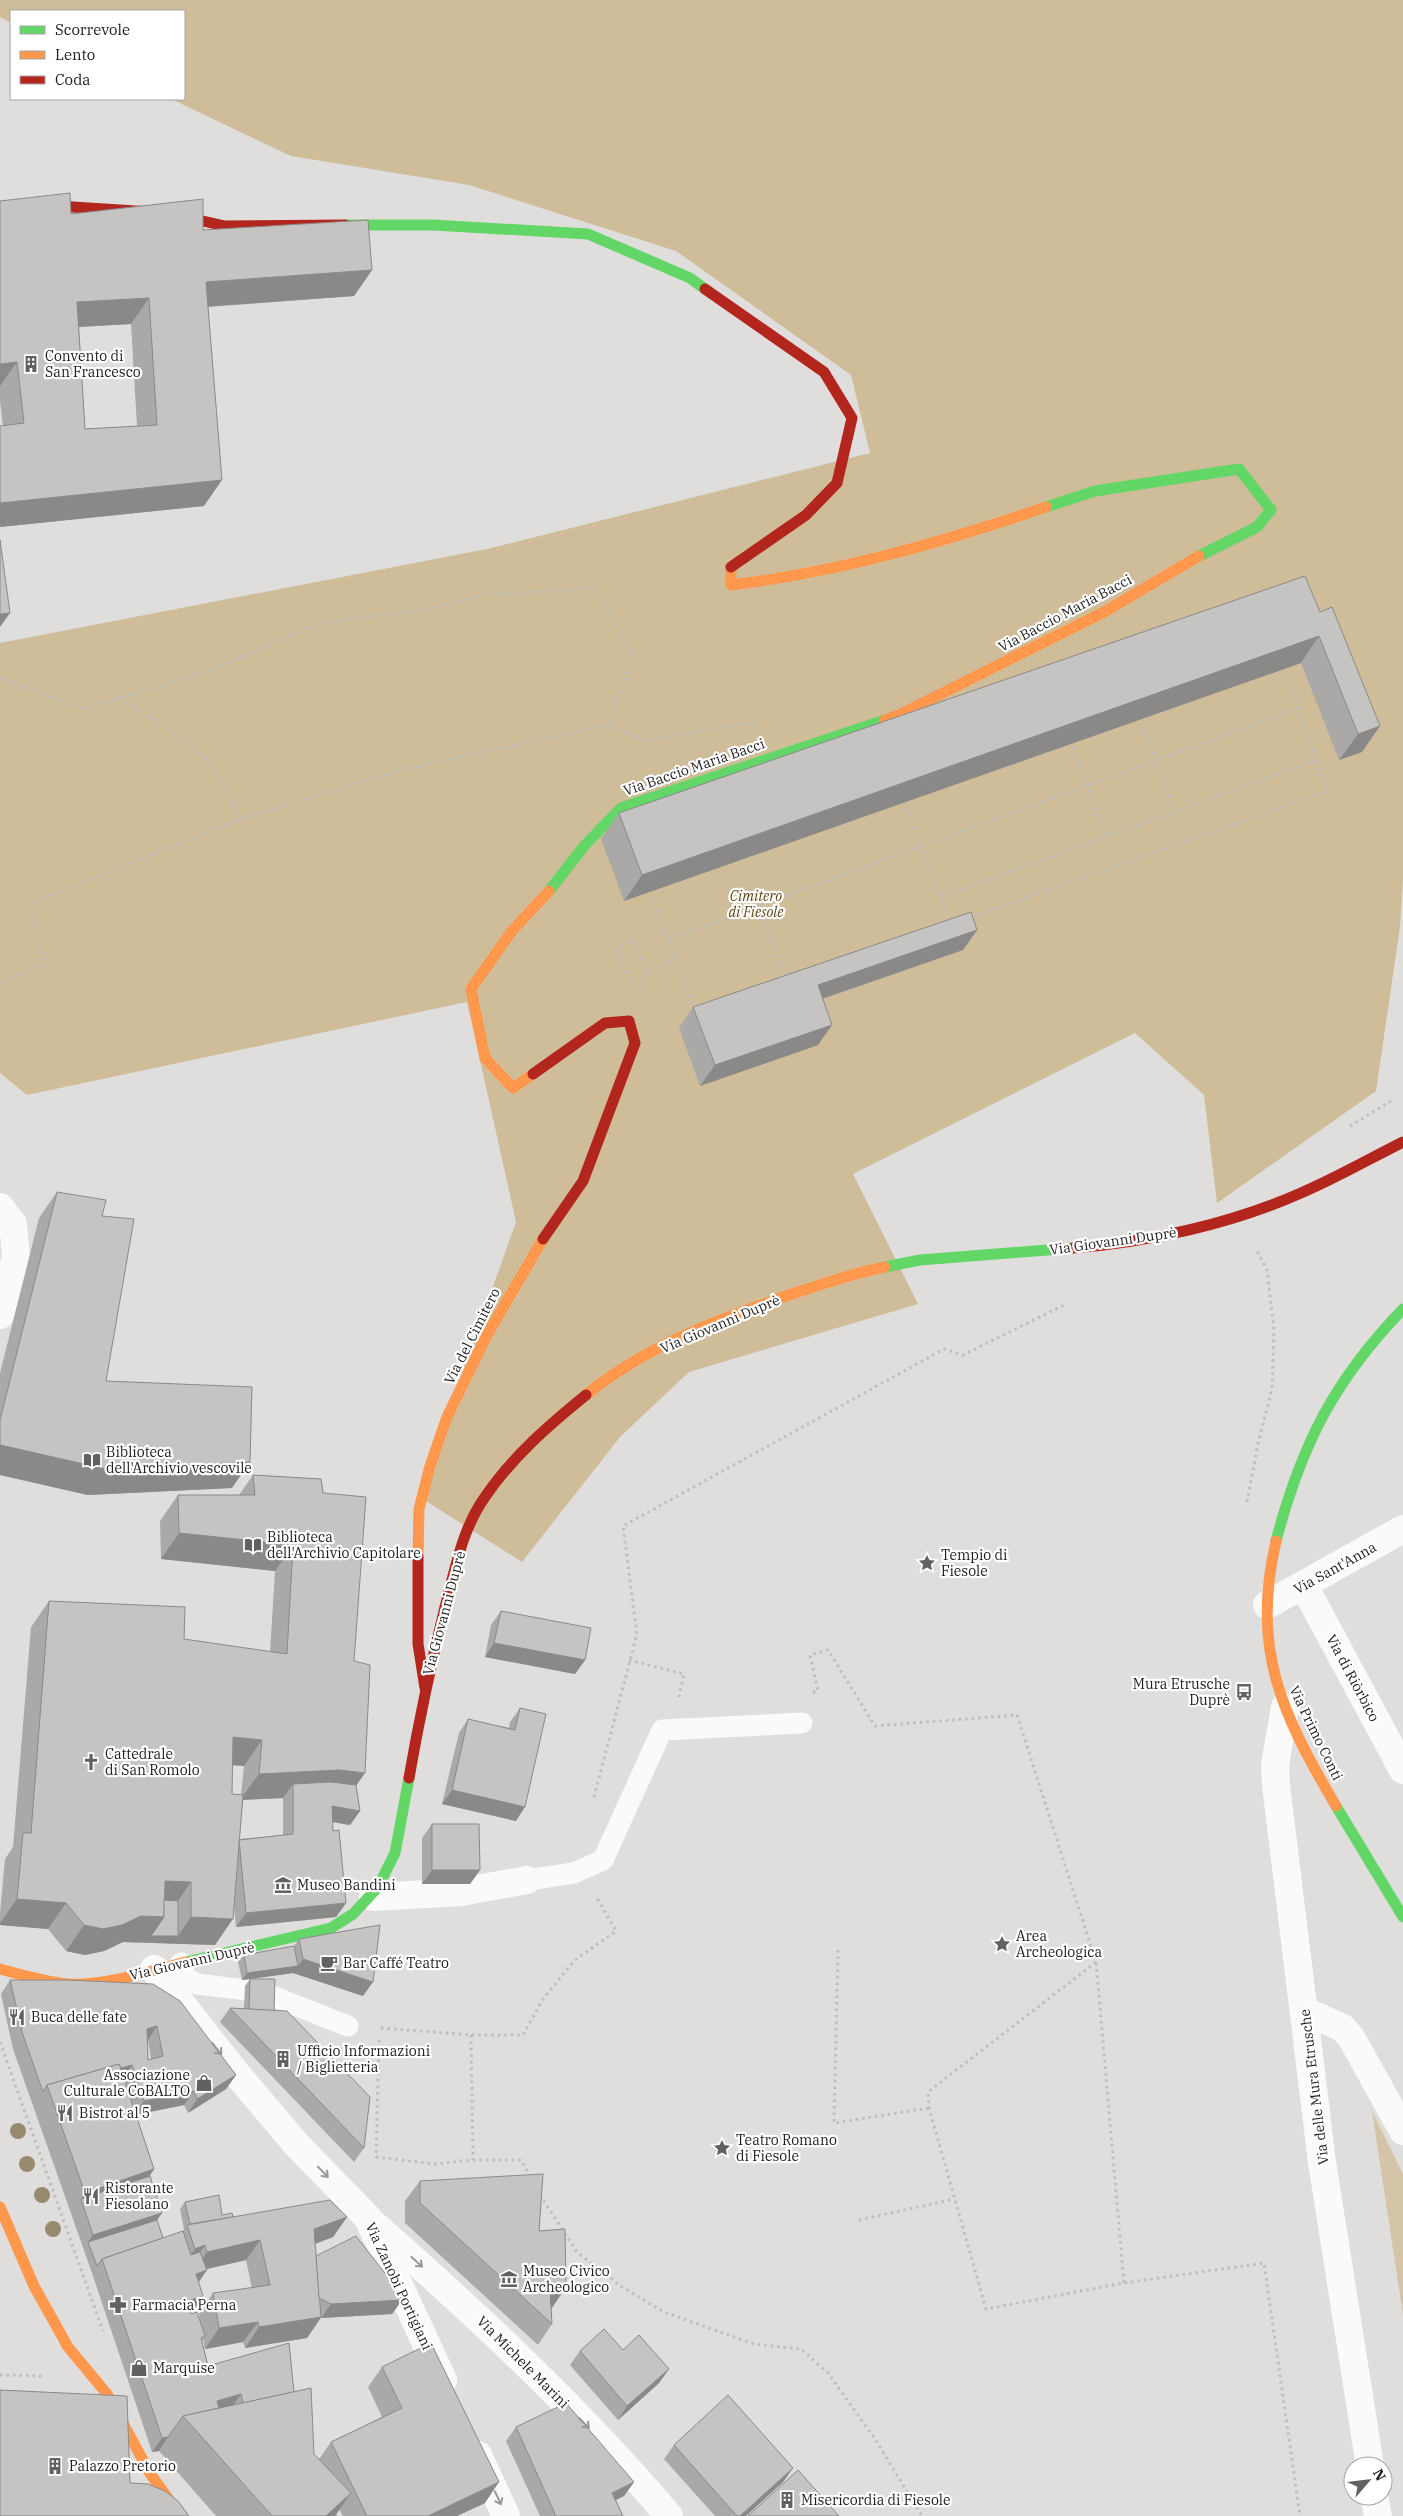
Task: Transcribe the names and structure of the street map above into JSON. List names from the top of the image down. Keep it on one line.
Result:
{"streets":{"street":["Via Baccio Maria Bacci","Via Giovanni Duprè","Via del Cimitero","Via Sant'Anna","Via di Riòrbico","Via Primo Conti","Via delle Mura Etrusche","Via Zanobi Portigiani","Via Michele Marini"]},"crossings":[["Via Baccio Maria Bacci","Via del Cimitero"],["Via Giovanni Duprè","Via del Cimitero"],["Via Giovanni Duprè","Via Zanobi Portigiani"],["Via Sant'Anna","Via di Riòrbico"],["Via Sant'Anna","Via Primo Conti"],["Via Primo Conti","Via delle Mura Etrusche"],["Via Zanobi Portigiani","Via Michele Marini"]],"one_way":["Via Zanobi Portigiani","Via Michele Marini"],"parks":["Cimitero di Fiesole"],"places":{"building":["Convento di San Francesco","Ufficio Informazioni / Biglietteria","Palazzo Pretorio","Misericordia di Fiesole"],"library":["Biblioteca dell'Archivio vescovile","Biblioteca dell'Archivio Capitolare"],"place":["Tempio di Fiesole","Area Archeologica","Teatro Romano di Fiesole"],"bus stop":["Mura Etrusche Duprè"],"church":["Cattedrale di San Romolo"],"museum":["Museo Bandini","Museo Civico Archeologico"],"cafe":["Bar Caffé Teatro"],"restaurant":["Buca delle fate","Bistrot al 5","Ristorante Fiesolano"],"shop":["Associazione Culturale CoBALTO","Marquise"],"pharmacy":["Farmacia Perna"]},"legend":["Scorrevole","Lento","Coda"],"north":"top right"}
